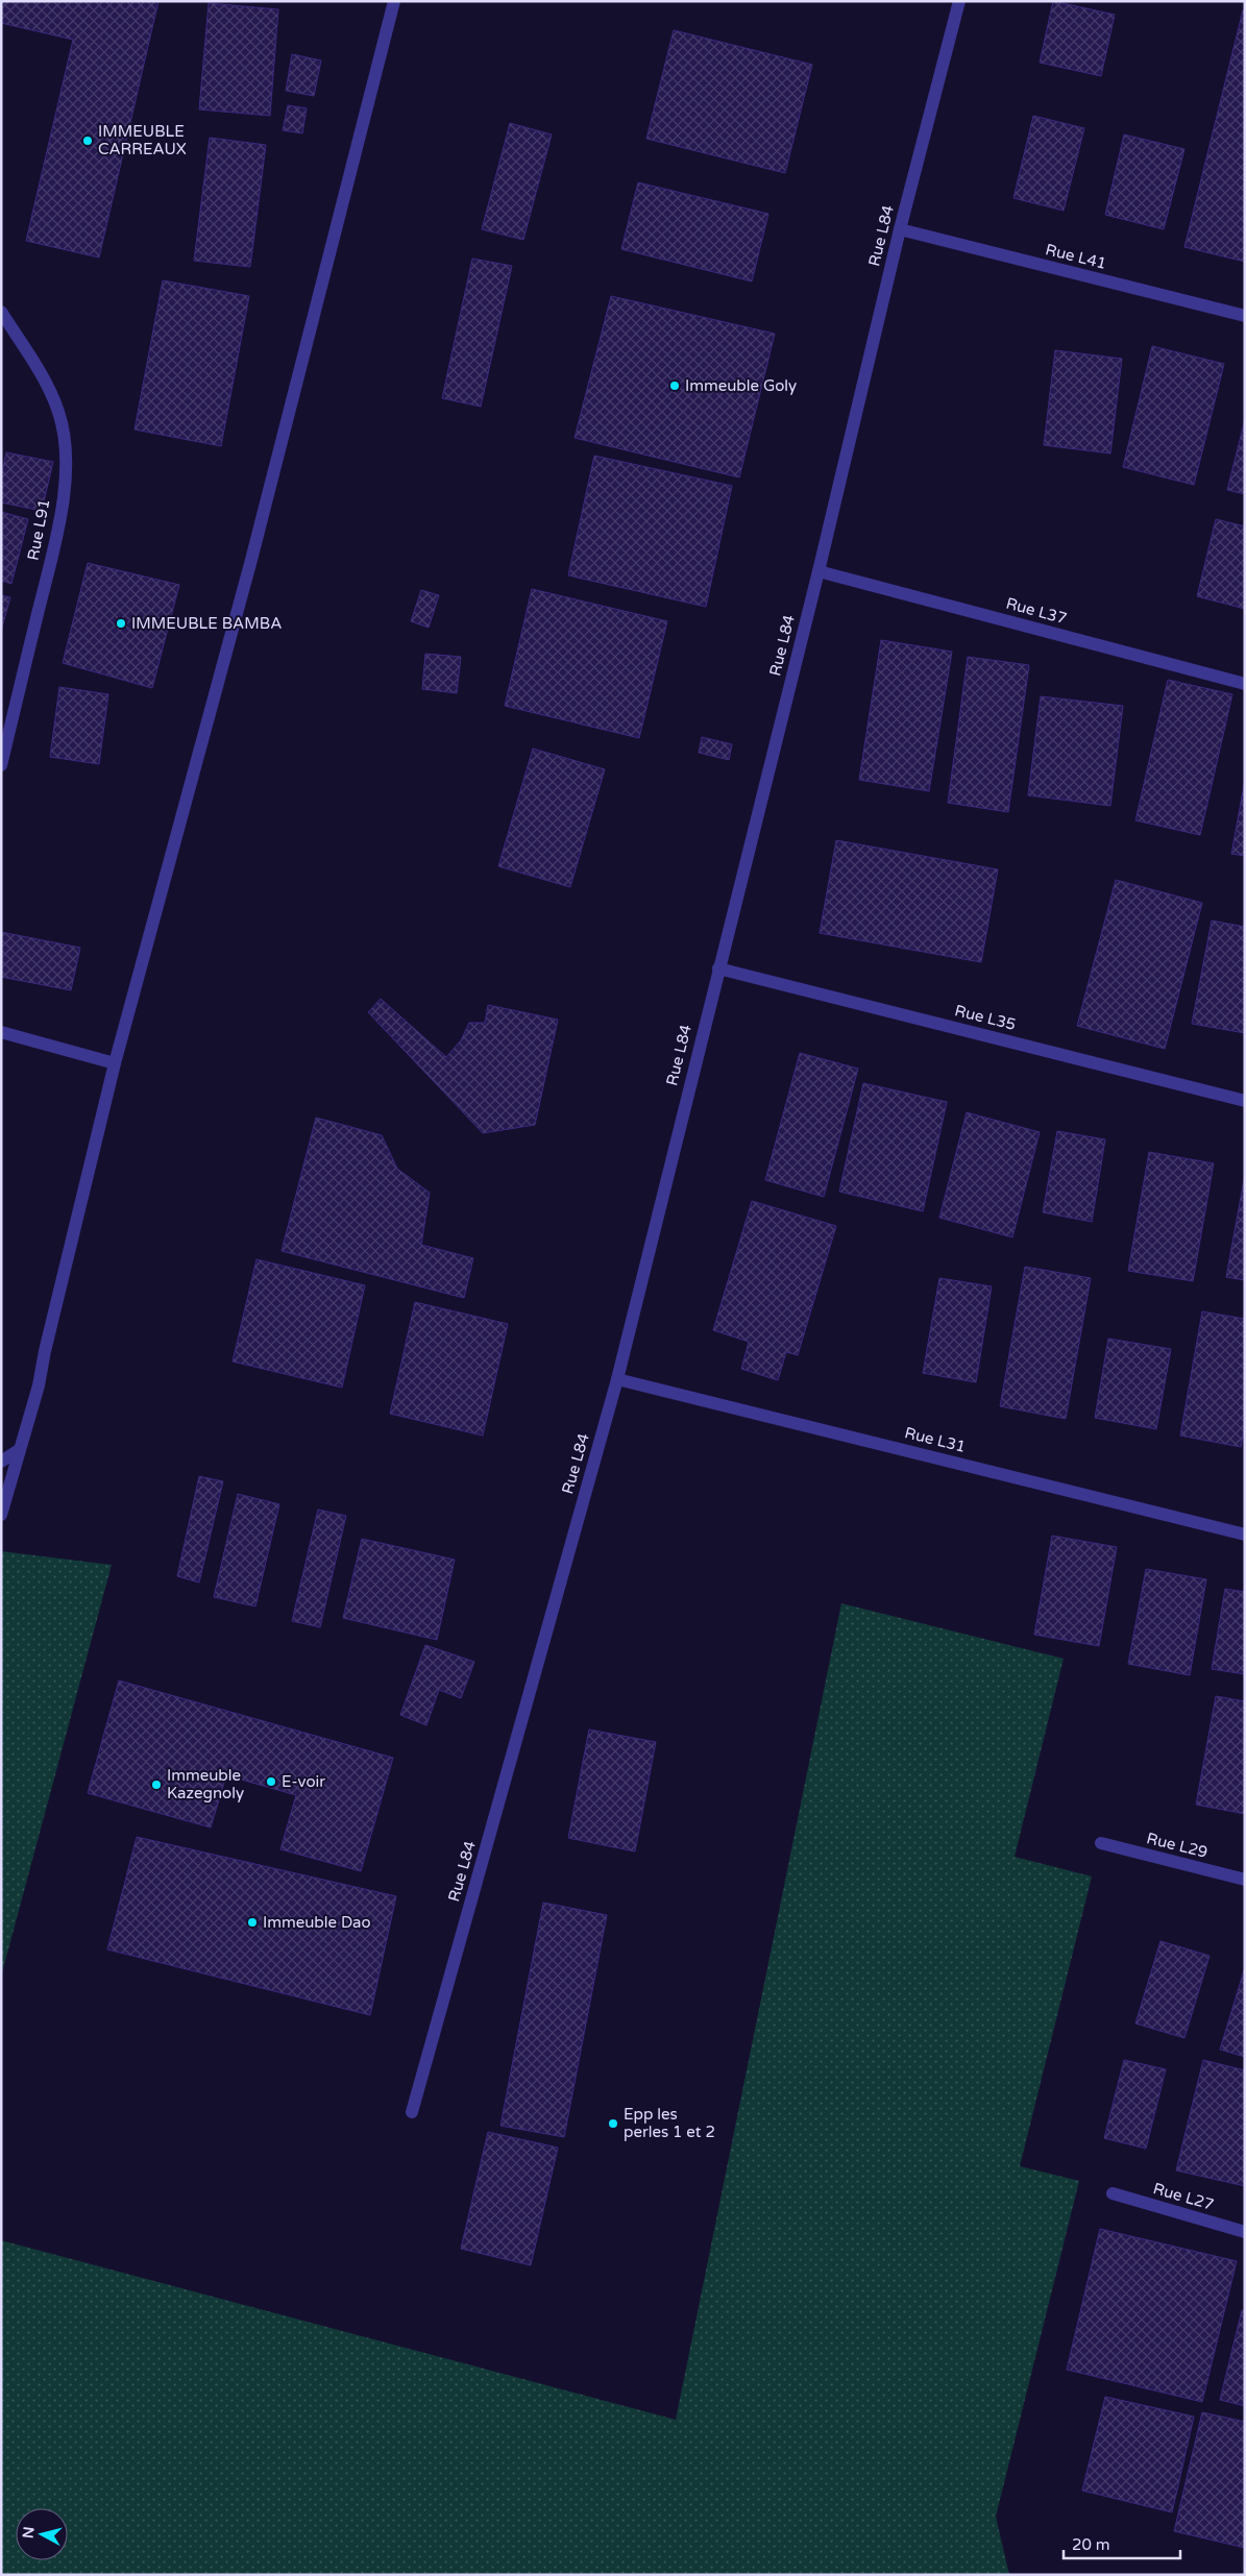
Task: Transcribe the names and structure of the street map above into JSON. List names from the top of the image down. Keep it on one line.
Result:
{"streets":{"street":["Rue L84","Rue L41","Rue L91","Rue L37","Rue L35","Rue L31","Rue L29","Rue L27"]},"crossings":[["Rue L84","Rue L41"],["Rue L84","Rue L37"],["Rue L84","Rue L35"],["Rue L84","Rue L31"]],"places":["IMMEUBLE CARREAUX","Immeuble Goly","IMMEUBLE BAMBA","E-voir","Immeuble Kazegnoly","Immeuble Dao","Epp les perles 1 et 2"],"scale_bar":"20 m","north":"left"}
